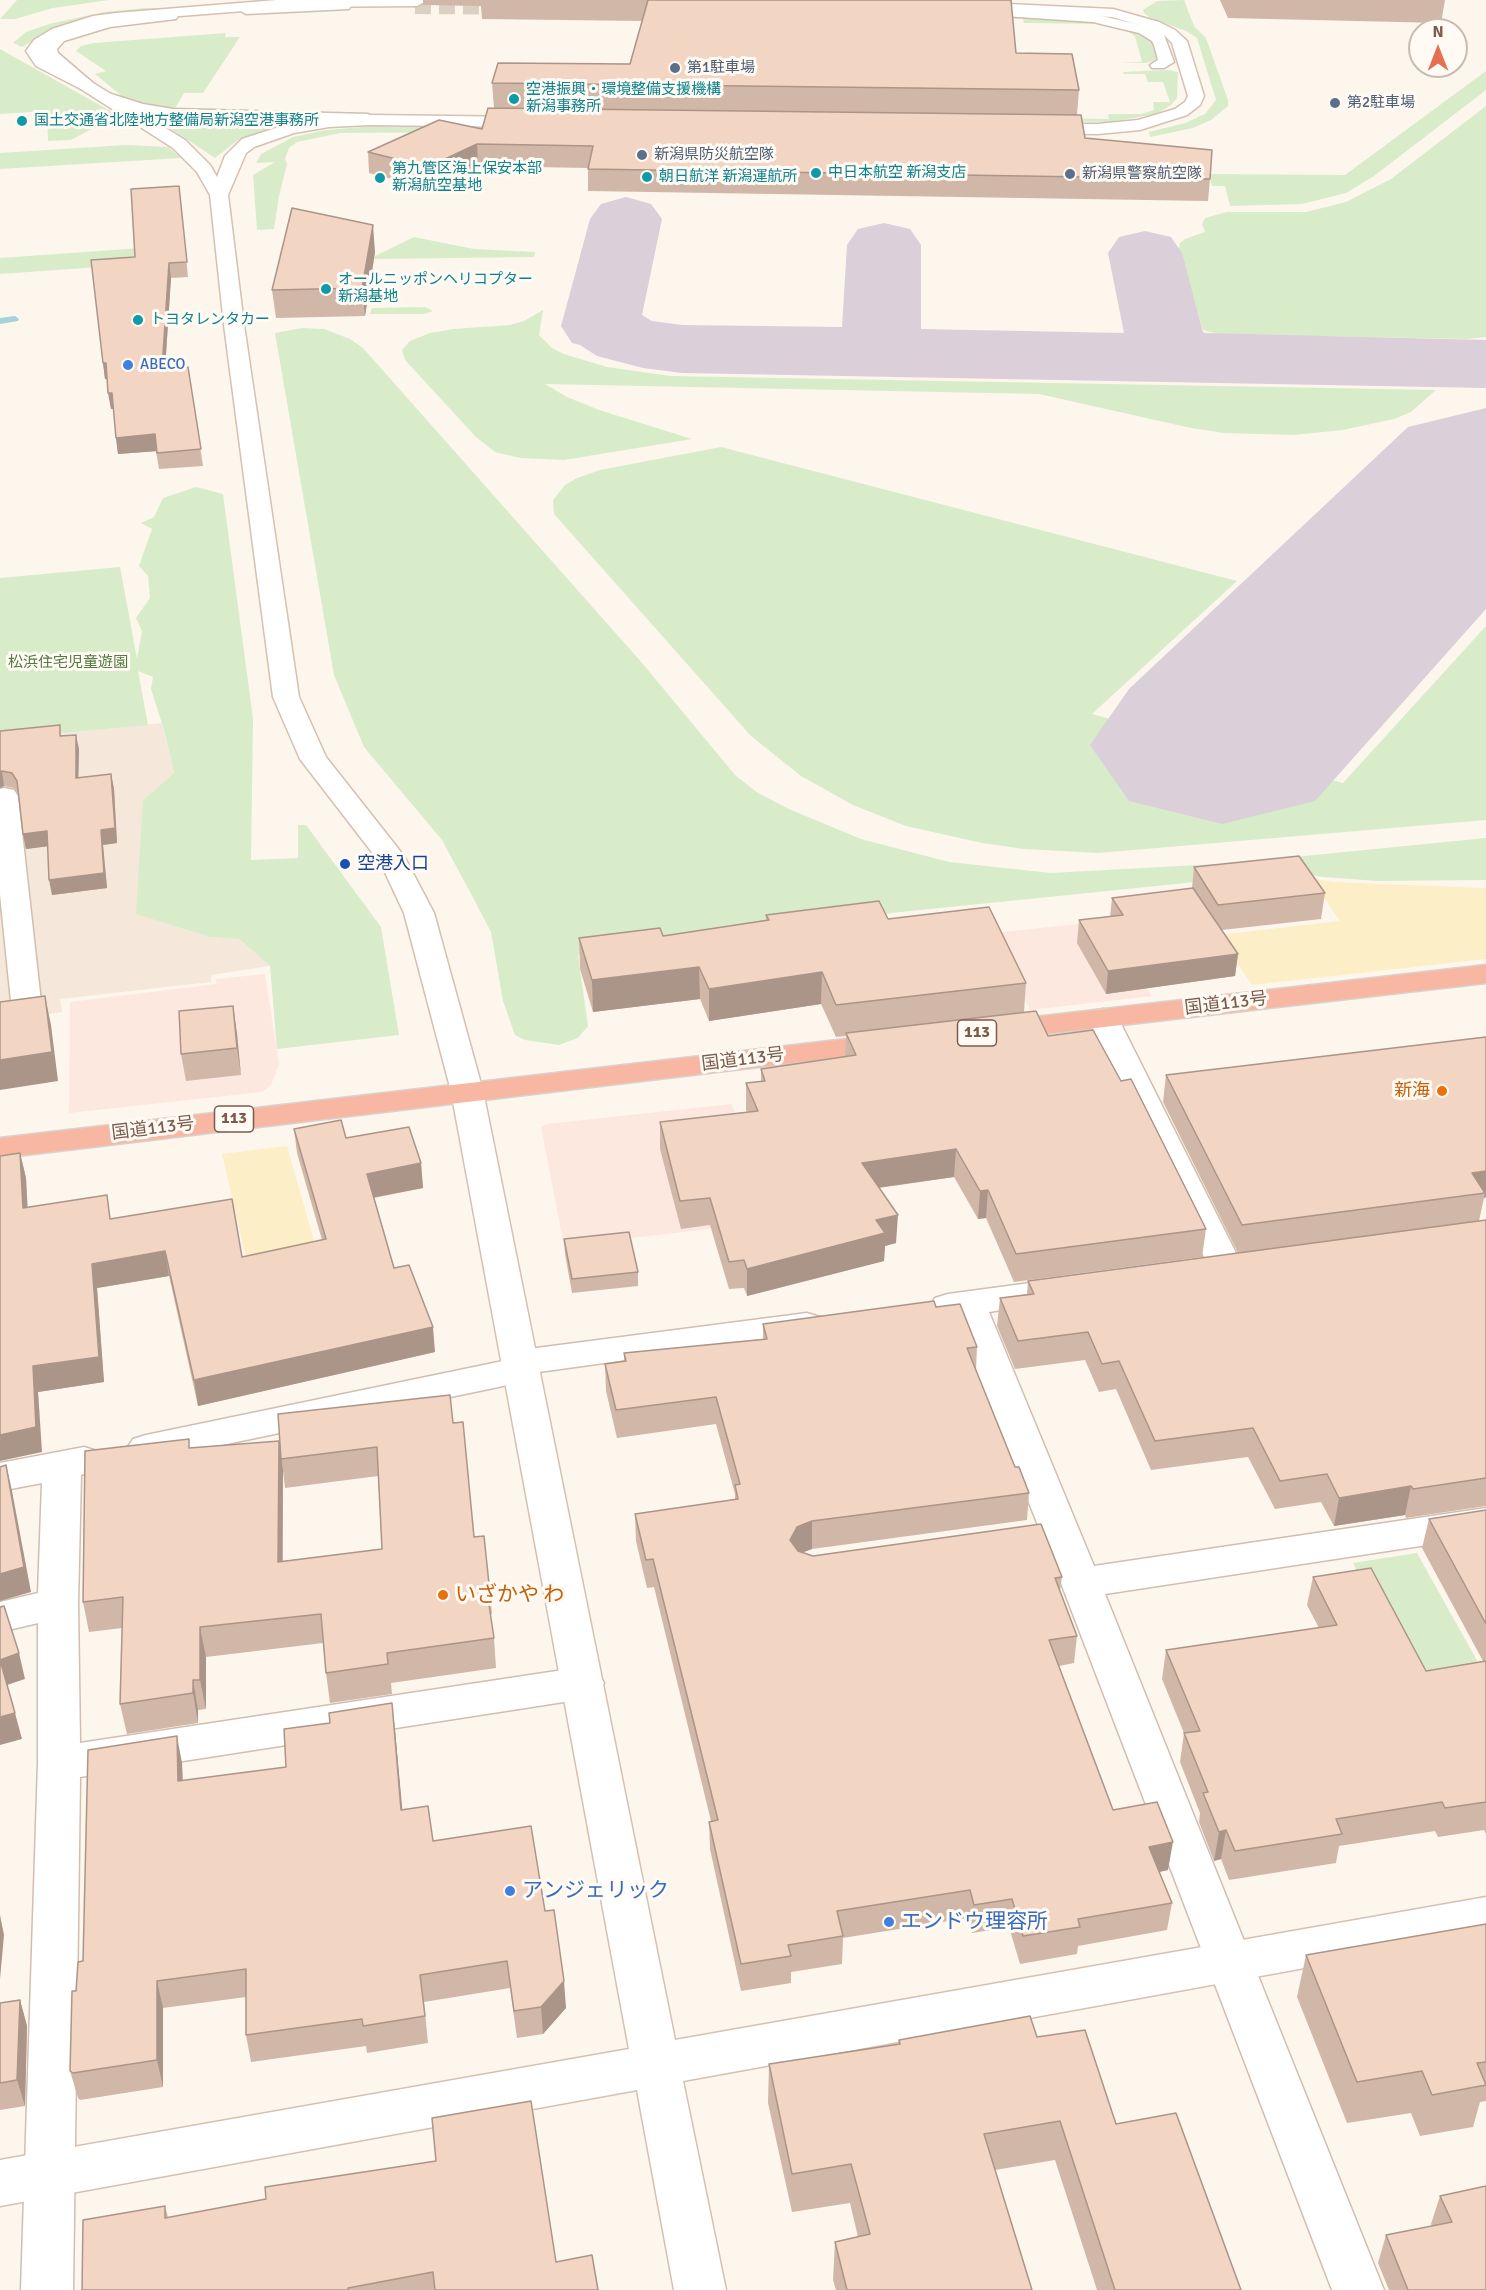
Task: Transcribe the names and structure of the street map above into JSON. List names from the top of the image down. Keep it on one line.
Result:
{"streets":{"highway":["国道113号","113"]},"parks":["松浜住宅児童遊園"],"places":["第1駐車場","空港振興・環境整備支援機構 新潟事務所","第2駐車場","国土交通省北陸地方整備局新潟空港事務所","新潟県防災航空隊","中日本航空 新潟支店","新潟県警察航空隊","朝日航洋 新潟運航所","第九管区海上保安本部 新潟航空基地","オールニッポンヘリコプター 新潟基地","トヨタレンタカー","ABECO","空港入口","新海","いざかや わ","アンジェリック","エンドウ理容所"],"north":"top"}
